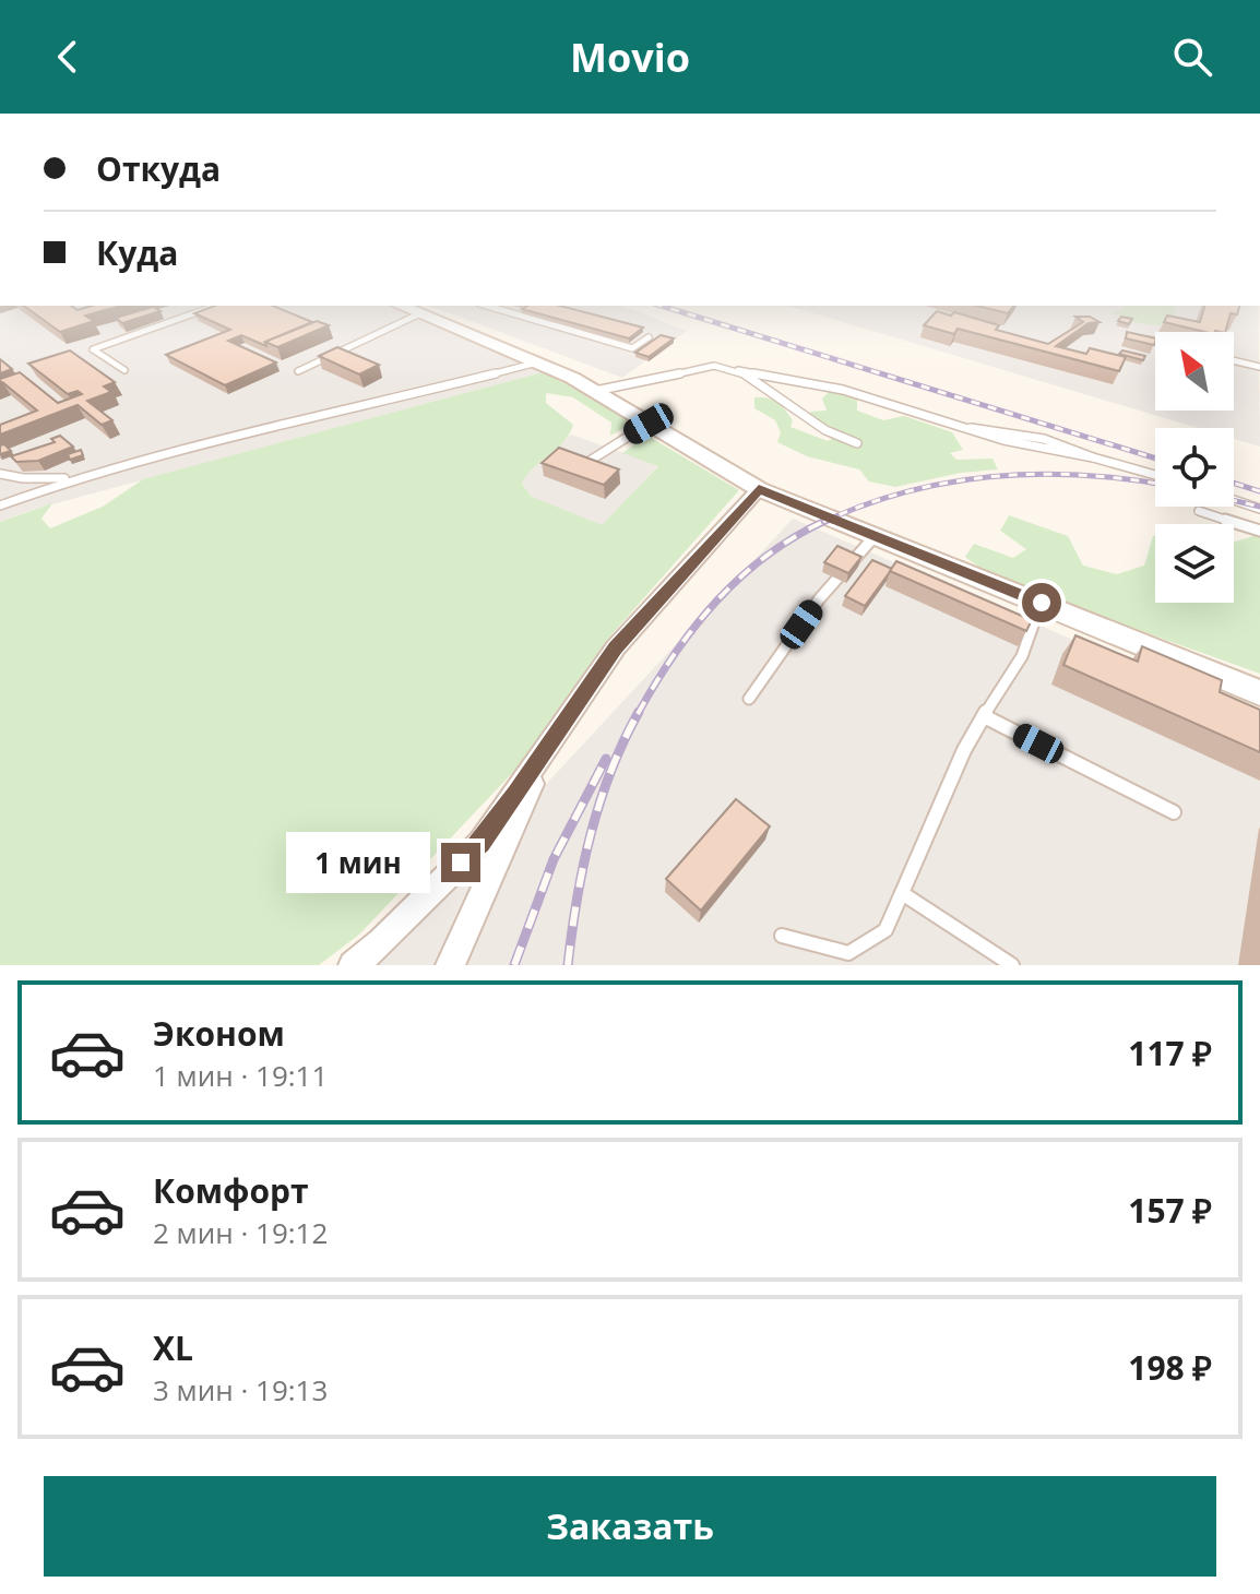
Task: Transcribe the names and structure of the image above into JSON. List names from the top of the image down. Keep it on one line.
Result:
{"north":"top left","page":{"header":"Movio","banner":["Откуда","Куда"],"bubble":"1 мин","list":[{"name":"Эконом","note":"1 мин · 19:11","value":"117 ₽"},{"name":"Комфорт","note":"2 мин · 19:12","value":"157 ₽"},{"name":"XL","note":"3 мин · 19:13","value":"198 ₽"}],"buttons":"Заказать"}}
